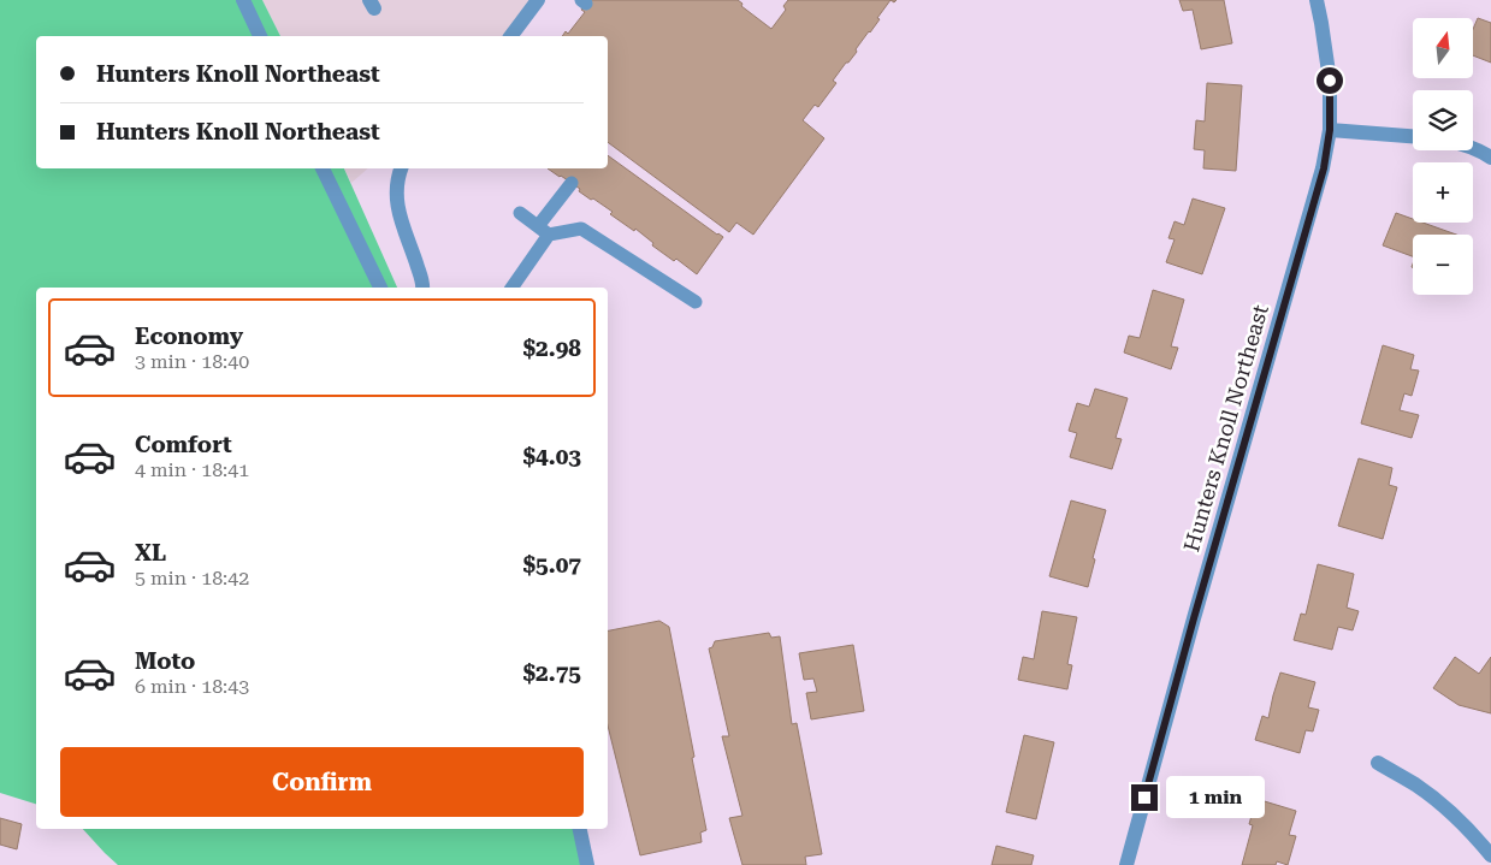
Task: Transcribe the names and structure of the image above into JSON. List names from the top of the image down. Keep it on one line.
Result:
{"streets":{"street":["Hunters Knoll Northeast"]},"north":"top","page":{"map_buttons":["+","−"],"banner":["Hunters Knoll Northeast","Hunters Knoll Northeast"],"list":[{"name":"Economy","note":"3 min · 18:40","value":"$2.98"},{"name":"Comfort","note":"4 min · 18:41","value":"$4.03"},{"name":"XL","note":"5 min · 18:42","value":"$5.07"},{"name":"Moto","note":"6 min · 18:43","value":"$2.75"}],"buttons":"Confirm","bubble":"1 min"}}
